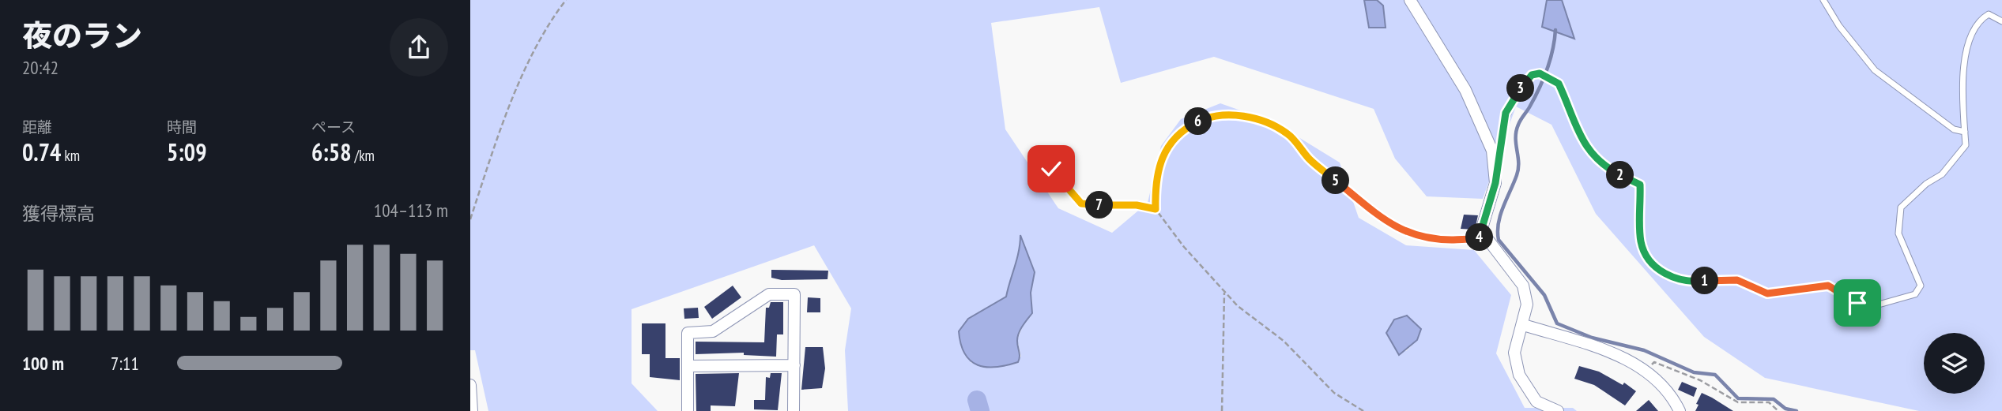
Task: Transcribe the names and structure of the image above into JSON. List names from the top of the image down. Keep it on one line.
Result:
{"page":{"heading":["夜のラン","20:42"],"pins":["3","6","2","5","7","4","1"],"stats":[["距離","0.74 km"],["時間","5:09"],["ペース","6:58 /km"]],"chart":["獲得標高","104–113 m"],"list":[{"name":"100 m","note":"7:11"}]}}
